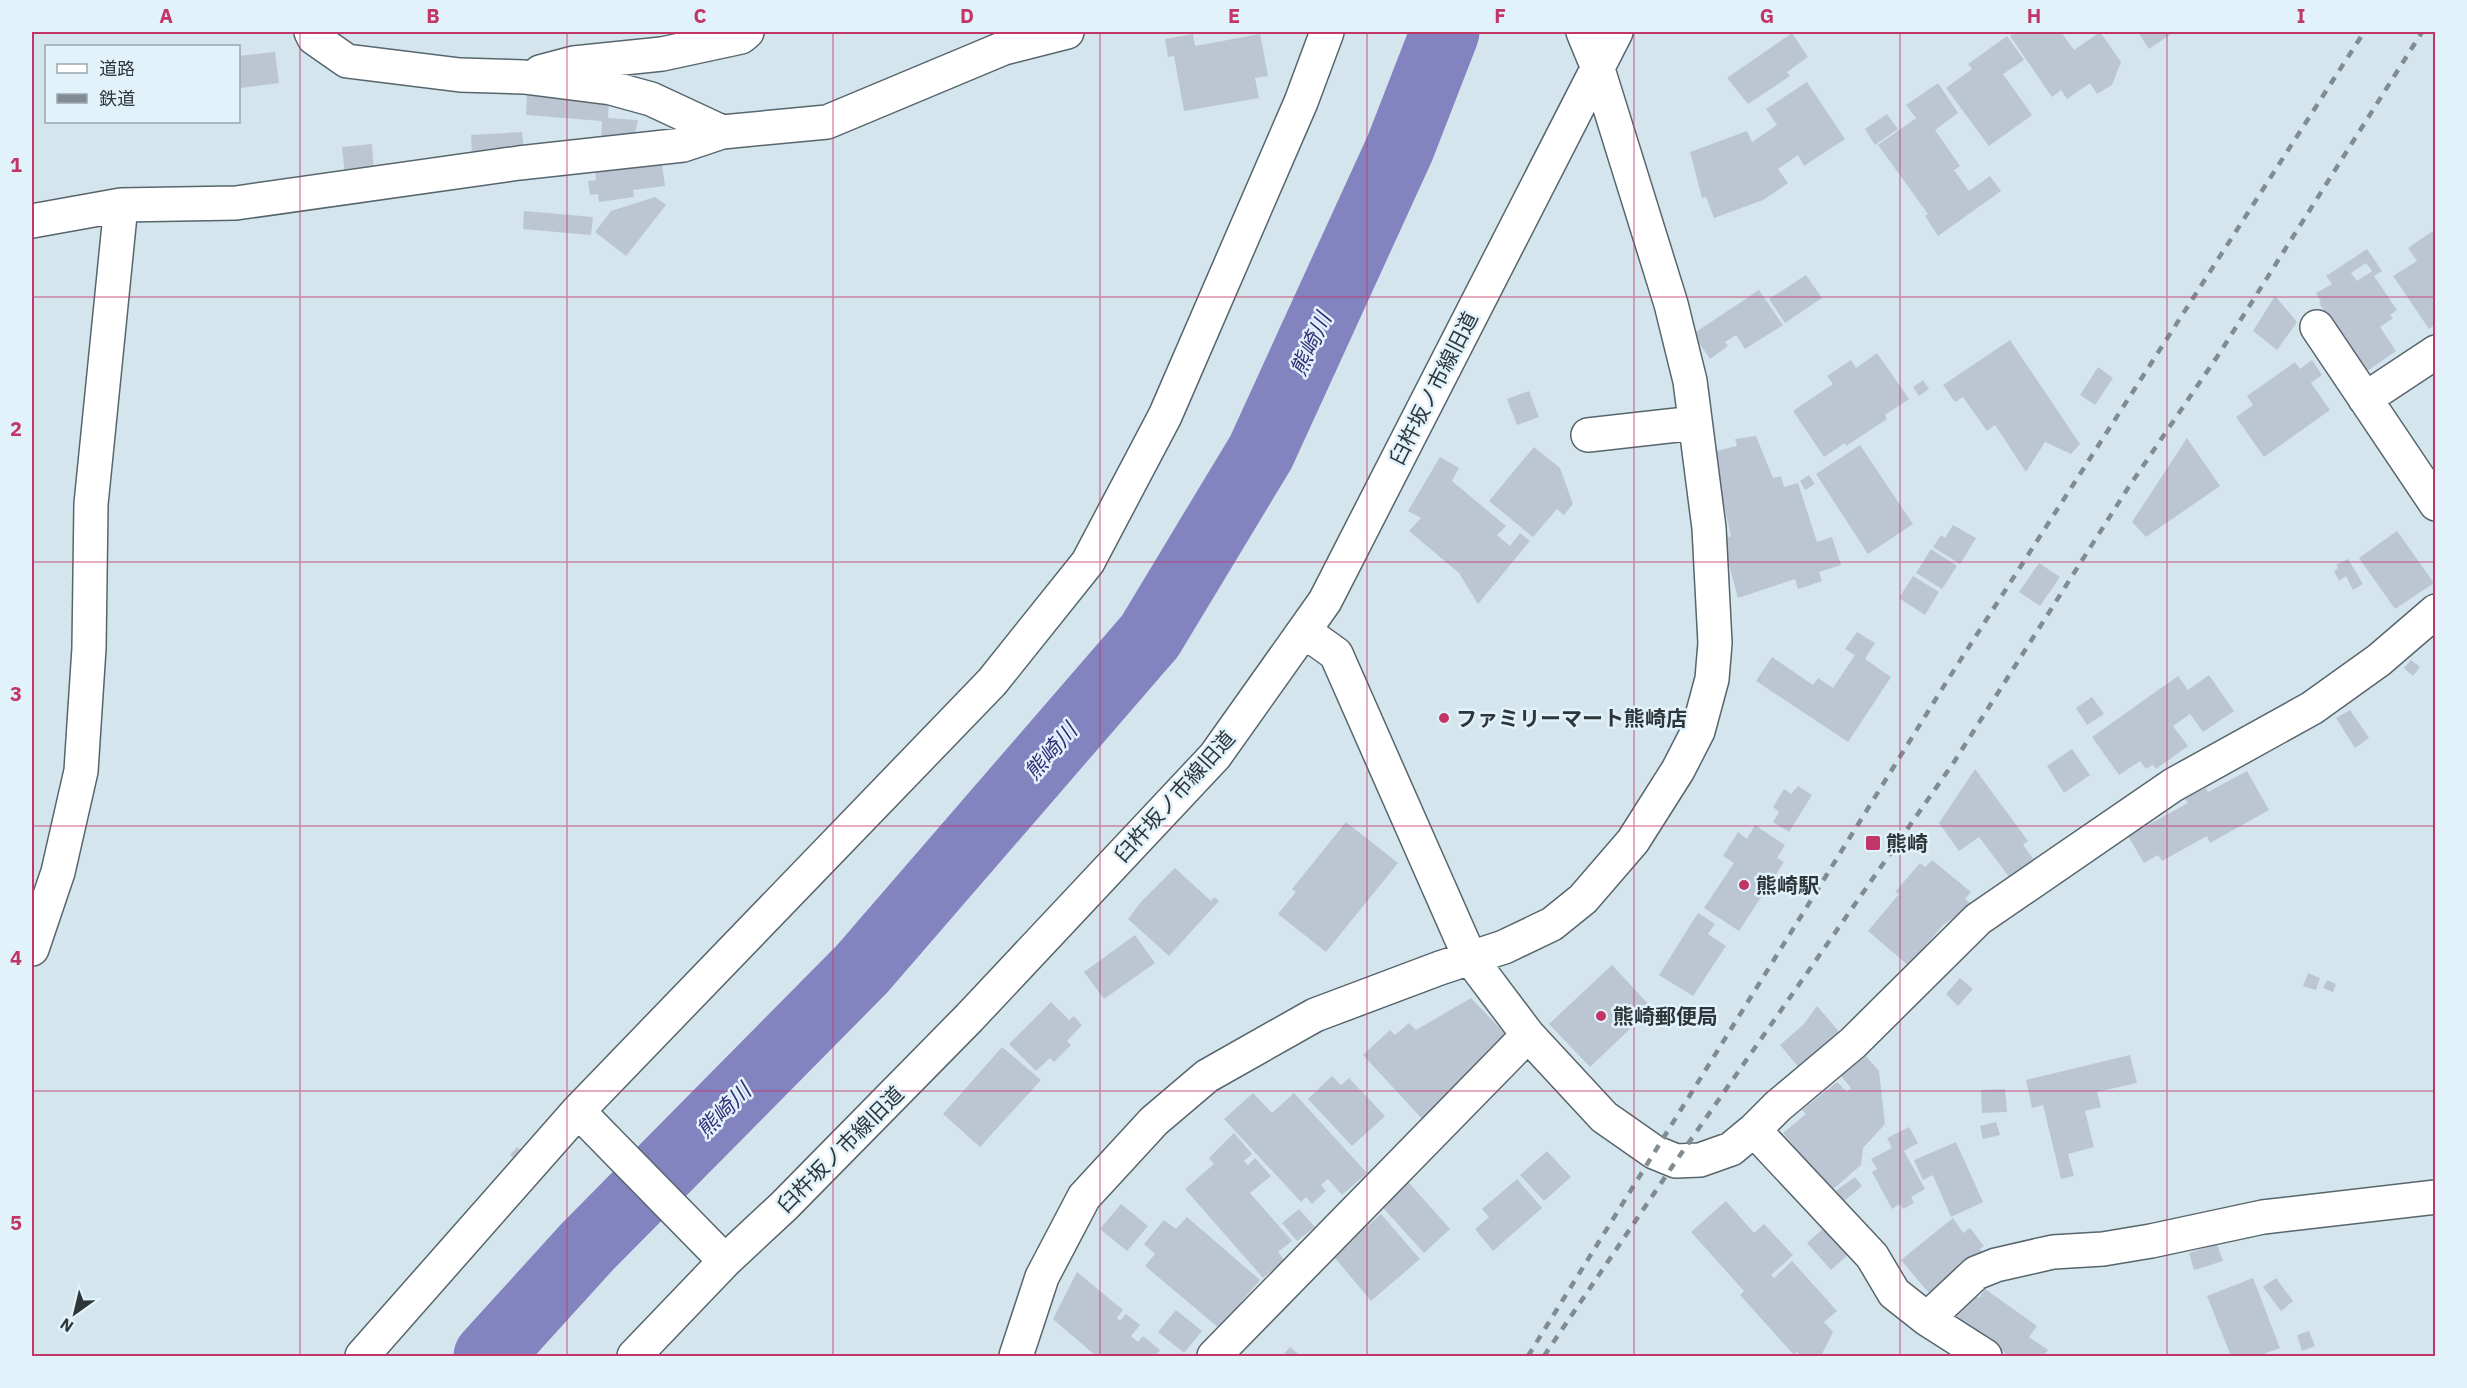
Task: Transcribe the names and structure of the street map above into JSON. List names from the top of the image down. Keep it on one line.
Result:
{"streets":{"street":["臼杵坂ノ市線旧道"]},"water":["熊崎川"],"places":{"other":["ファミリーマート熊崎店","熊崎駅","熊崎郵便局"],"transit":["熊崎"]},"legend":["道路","鉄道"],"north":"bottom left","grid":{"columns":["A","B","C","D","E","F","G","H","I"],"rows":["1","2","3","4","5"]}}
